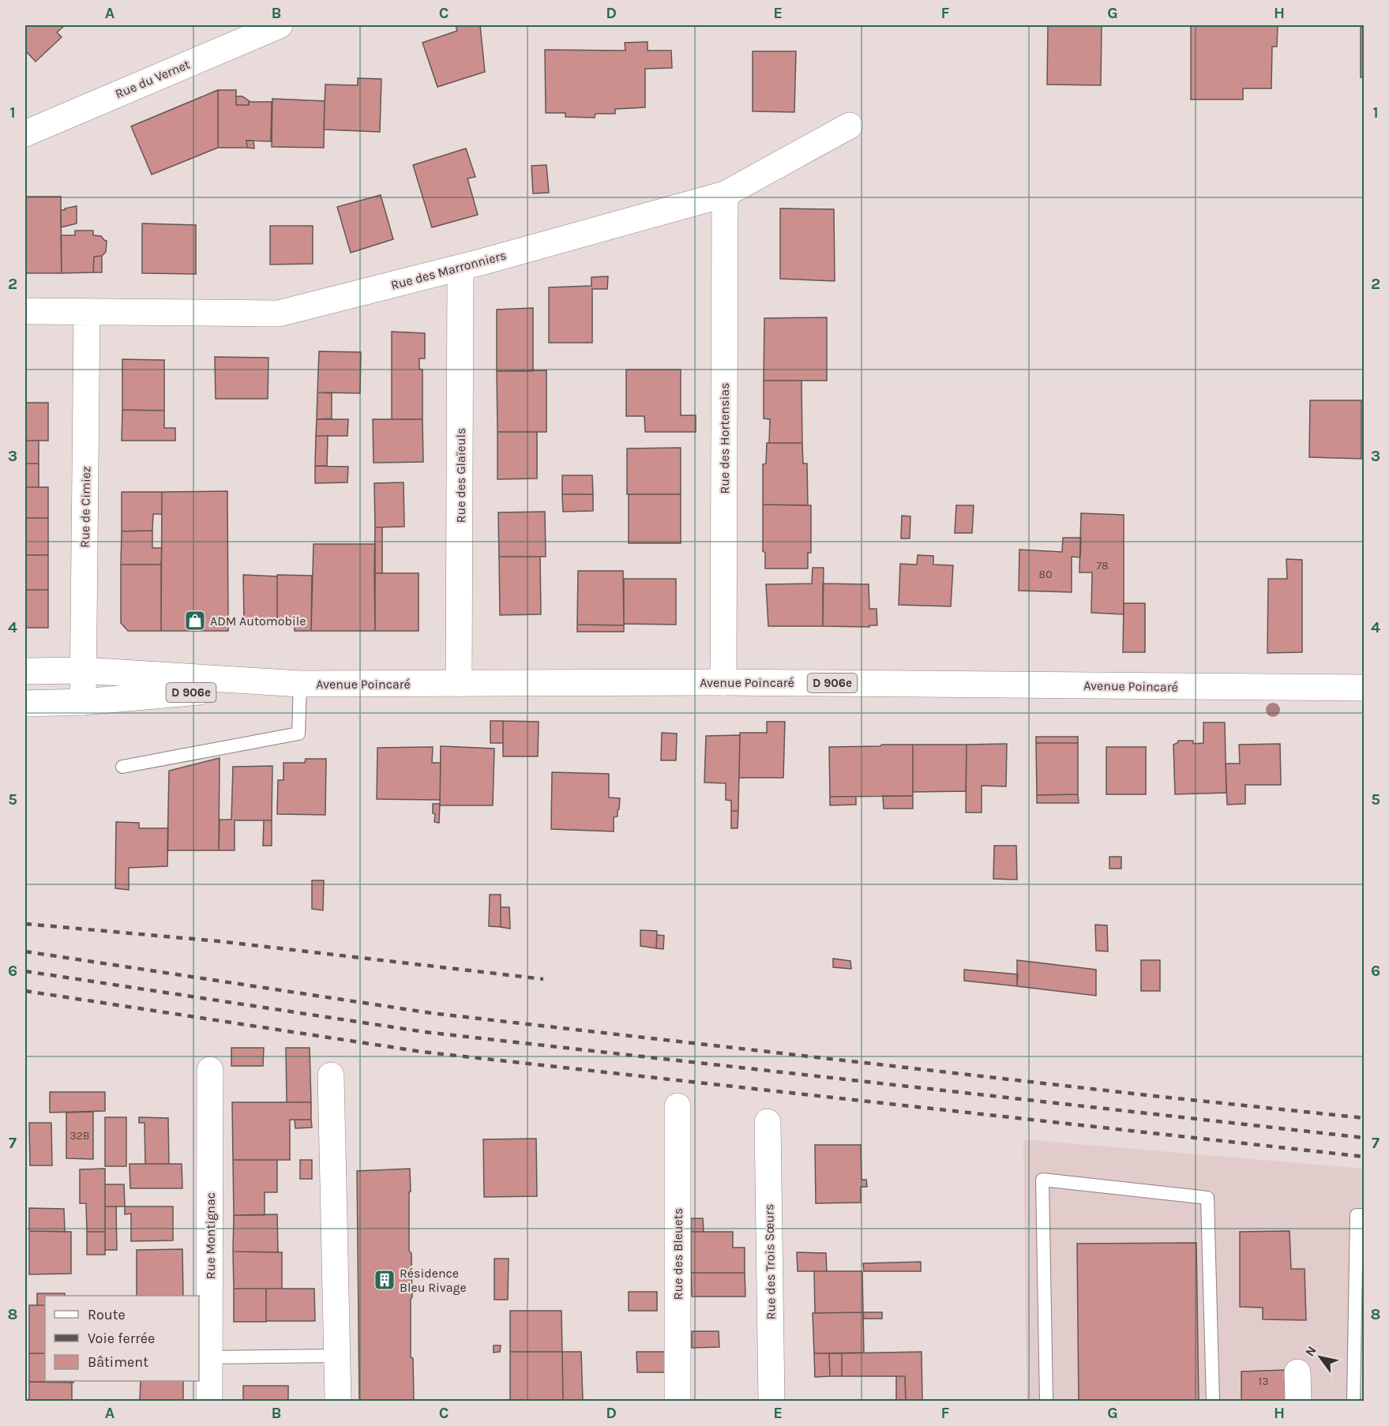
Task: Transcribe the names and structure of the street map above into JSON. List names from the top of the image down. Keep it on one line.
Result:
{"streets":{"street":["Rue du Vernet","Rue des Marronniers","Rue des Hortensias","Rue des Glaïeuls","Rue de Cimiez","Avenue Poincaré","D 906e","Rue Montignac","Rue des Bleuets","Rue des Trois Sœurs"]},"crossings":[["Rue des Marronniers","Rue des Hortensias"],["Rue des Marronniers","Rue des Glaïeuls"],["Rue des Marronniers","Rue de Cimiez"],["Rue des Hortensias","Avenue Poincaré"],["Rue des Glaïeuls","Avenue Poincaré"],["Rue de Cimiez","Avenue Poincaré"],["Rue de Cimiez","D 906e"],["Avenue Poincaré","D 906e"]],"places":{"shop":["ADM Automobile"],"building":["Résidence Bleu Rivage"]},"house_numbers":["78","80","32B","13"],"legend":["Route","Voie ferrée","Bâtiment"],"north":"top left","grid":{"columns":["A","B","C","D","E","F","G","H"],"rows":["1","2","3","4","5","6","7","8"]}}
